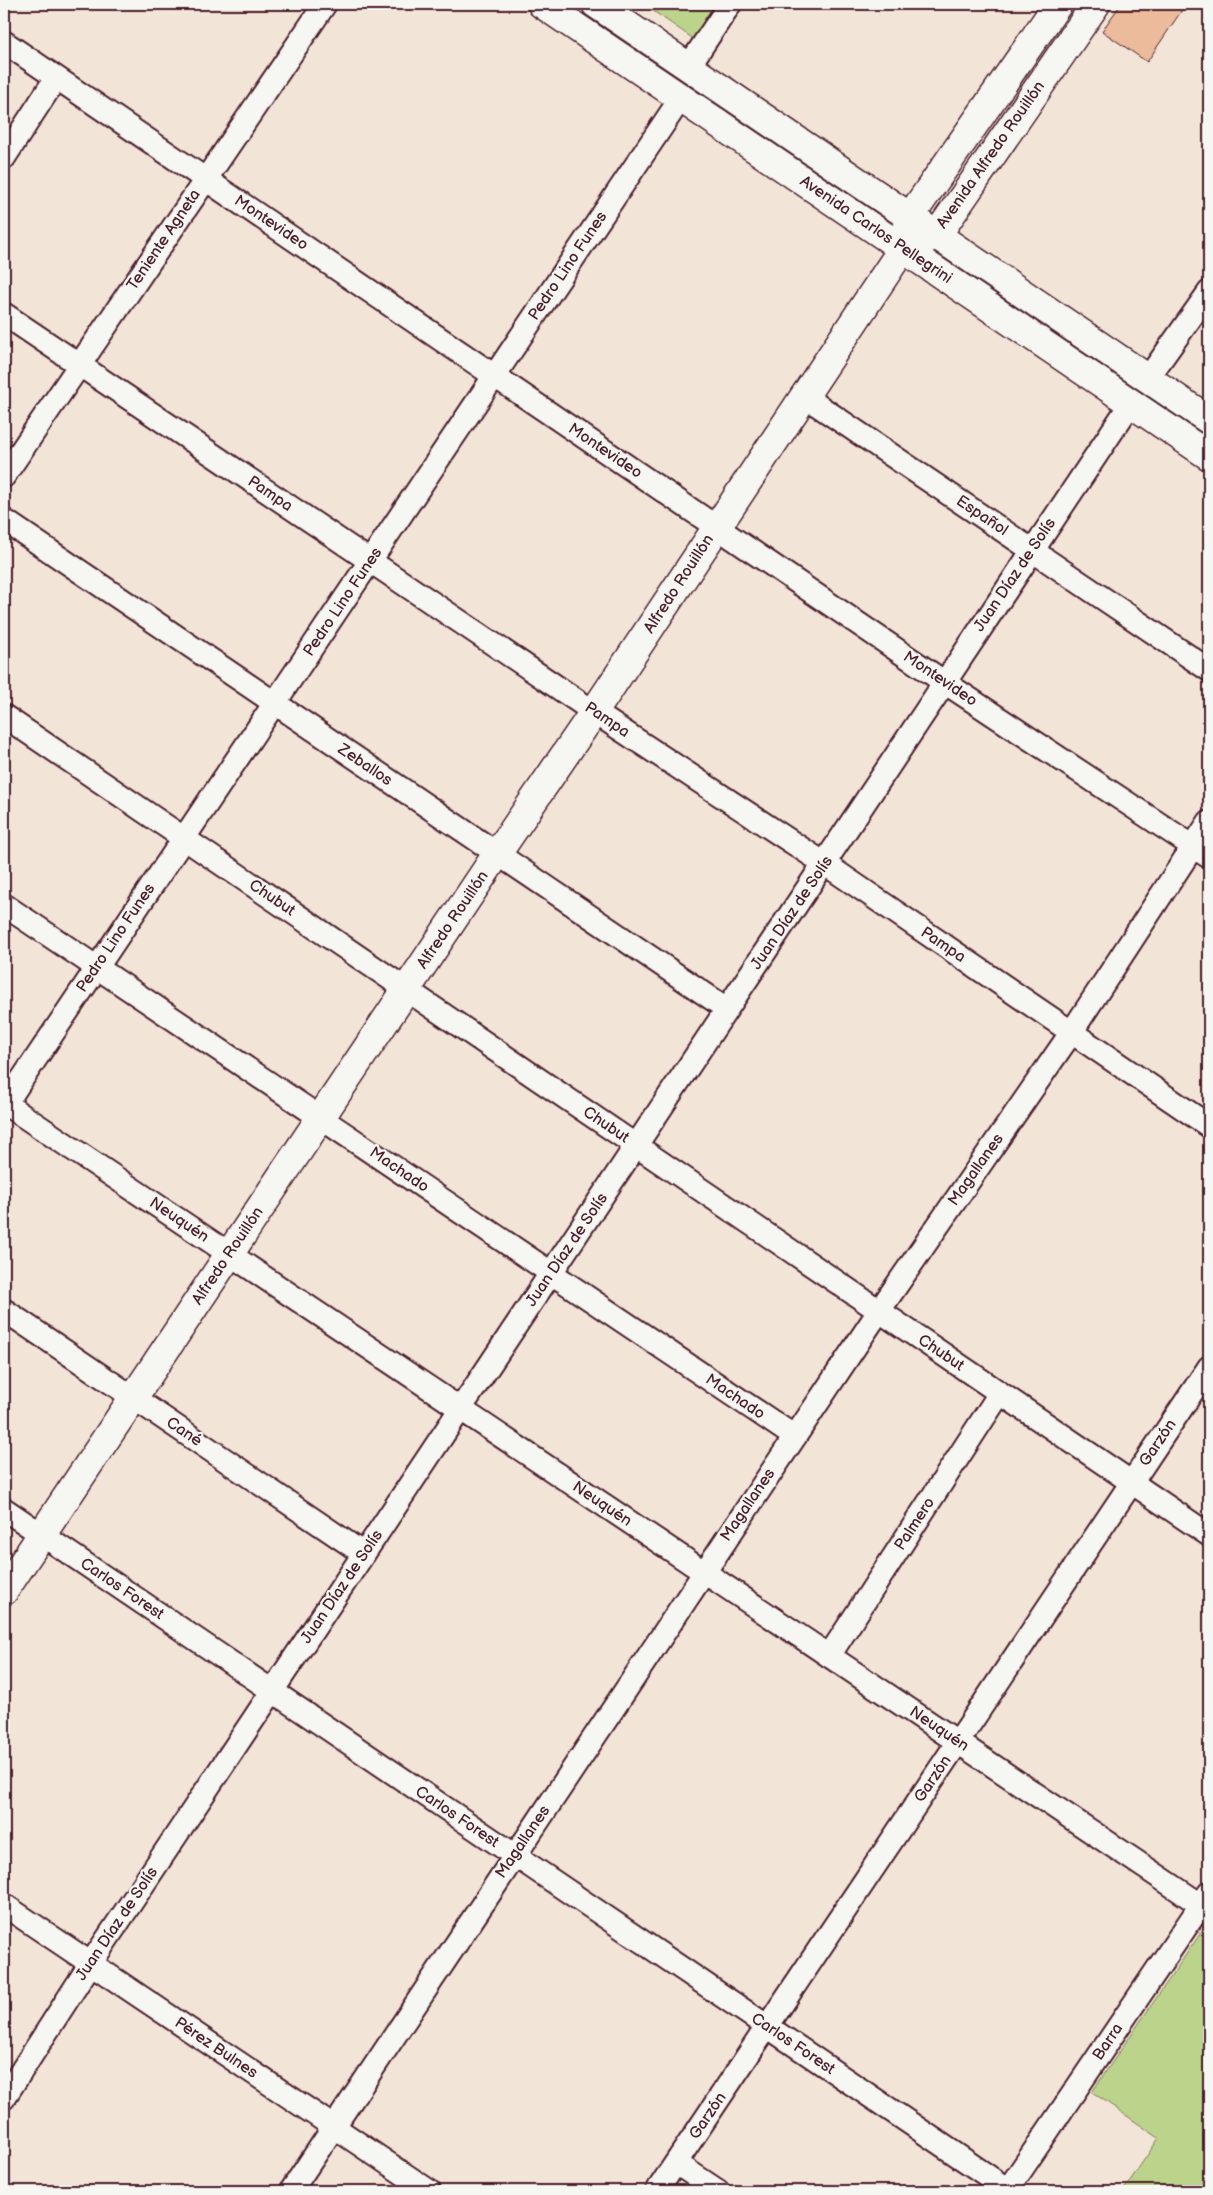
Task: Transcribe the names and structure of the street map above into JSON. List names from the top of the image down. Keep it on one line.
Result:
{"streets":{"street":["Avenida Alfredo Rouillón","Montevideo","Avenida Carlos Pellegrini","Teniente Agneta","Pedro Lino Funes","Pampa","Español","Juan Díaz de Solís","Alfredo Rouillón","Zeballos","Chubut","Machado","Magallanes","Neuquén","Cané","Garzón","Palmero","Carlos Forest","Barra","Pérez Bulnes"]},"crossings":[["Avenida Alfredo Rouillón","Avenida Carlos Pellegrini"],["Avenida Alfredo Rouillón","Alfredo Rouillón"],["Montevideo","Teniente Agneta"],["Montevideo","Pedro Lino Funes"],["Montevideo","Juan Díaz de Solís"],["Montevideo","Alfredo Rouillón"],["Montevideo","Magallanes"],["Avenida Carlos Pellegrini","Pedro Lino Funes"],["Avenida Carlos Pellegrini","Juan Díaz de Solís"],["Avenida Carlos Pellegrini","Alfredo Rouillón"],["Teniente Agneta","Pampa"],["Pedro Lino Funes","Pampa"],["Pedro Lino Funes","Zeballos"],["Pedro Lino Funes","Chubut"],["Pedro Lino Funes","Machado"],["Pedro Lino Funes","Neuquén"],["Pampa","Juan Díaz de Solís"],["Pampa","Alfredo Rouillón"],["Pampa","Magallanes"],["Español","Juan Díaz de Solís"],["Español","Alfredo Rouillón"],["Juan Díaz de Solís","Zeballos"],["Juan Díaz de Solís","Chubut"],["Juan Díaz de Solís","Machado"],["Juan Díaz de Solís","Neuquén"],["Juan Díaz de Solís","Cané"],["Juan Díaz de Solís","Carlos Forest"],["Juan Díaz de Solís","Pérez Bulnes"],["Alfredo Rouillón","Zeballos"],["Alfredo Rouillón","Chubut"],["Alfredo Rouillón","Machado"],["Alfredo Rouillón","Neuquén"],["Alfredo Rouillón","Cané"],["Alfredo Rouillón","Carlos Forest"],["Chubut","Magallanes"],["Chubut","Garzón"],["Chubut","Palmero"],["Machado","Magallanes"],["Magallanes","Neuquén"],["Magallanes","Carlos Forest"],["Magallanes","Pérez Bulnes"],["Neuquén","Garzón"],["Neuquén","Palmero"],["Neuquén","Barra"],["Garzón","Carlos Forest"],["Carlos Forest","Barra"]]}
